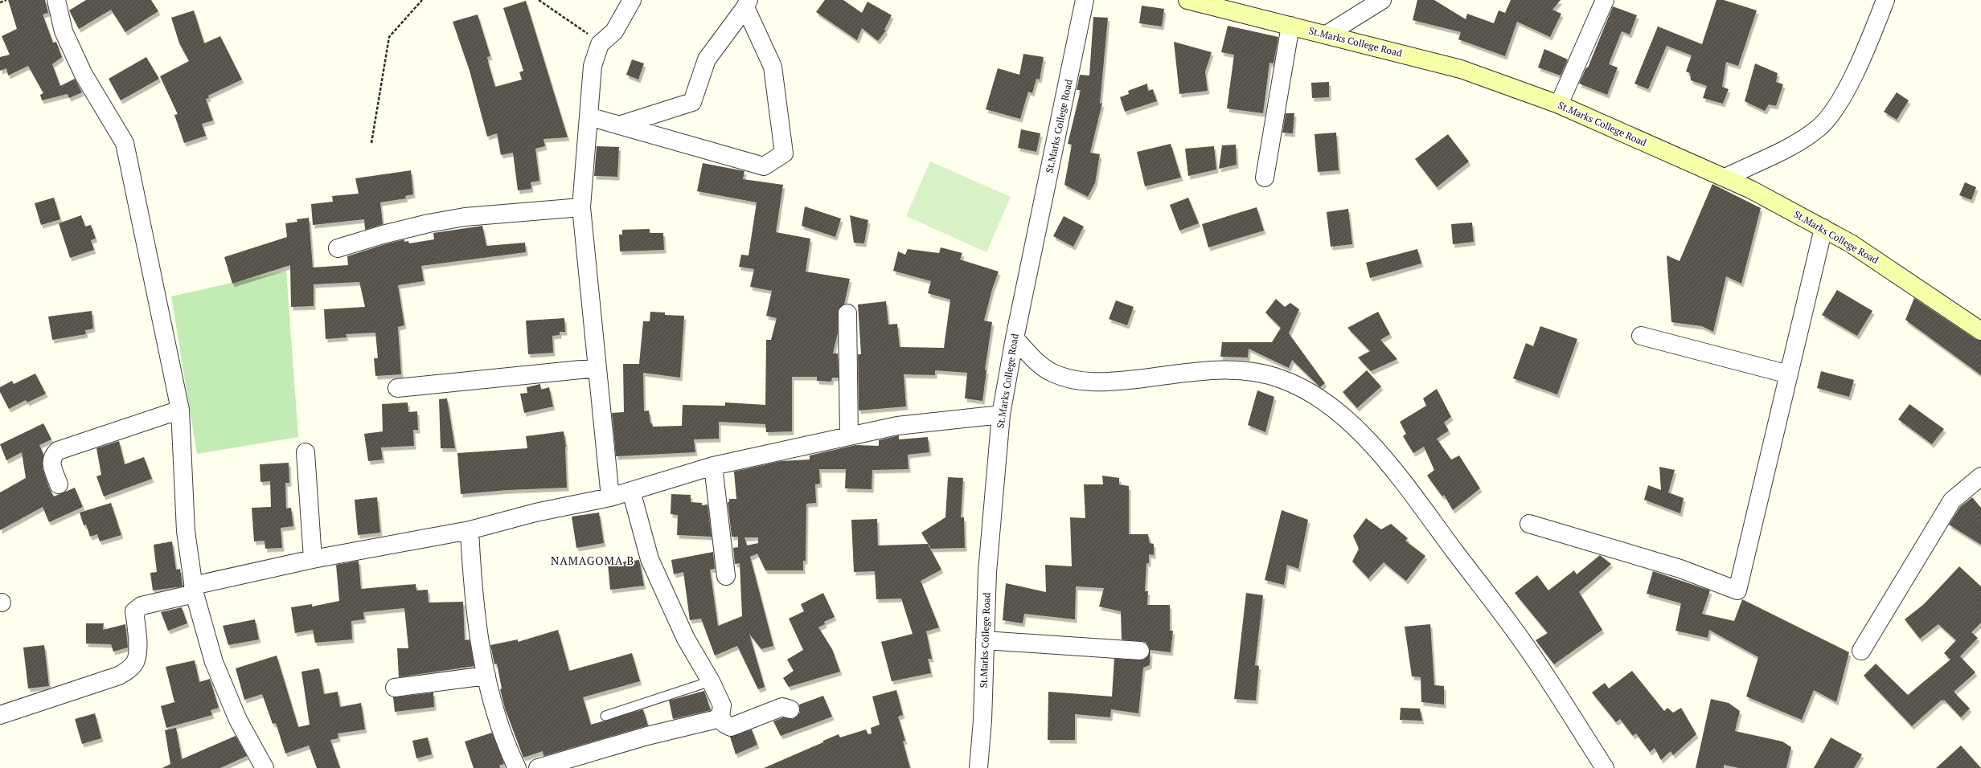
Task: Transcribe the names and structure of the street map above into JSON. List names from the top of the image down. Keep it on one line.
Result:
{"streets":{"main road":["St.Marks College Road"]},"districts":["NAMAGOMA B"]}
